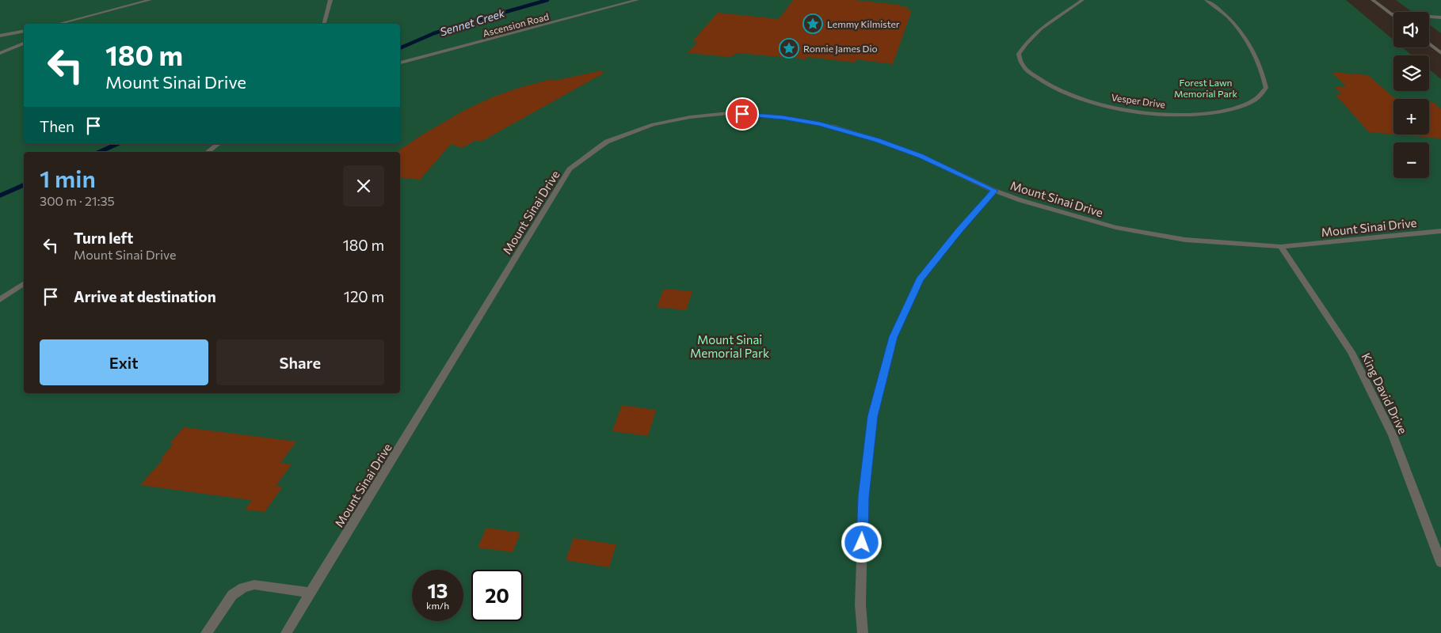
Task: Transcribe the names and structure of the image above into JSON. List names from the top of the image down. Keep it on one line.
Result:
{"streets":{"street":["Ascension Road","Vesper Drive","Mount Sinai Drive","King David Drive"]},"crossings":[["Mount Sinai Drive","King David Drive"]],"water":["Sennet Creek"],"parks":["Forest Lawn Memorial Park","Mount Sinai Memorial Park"],"places":{"place":["Lemmy Kilmister","Ronnie James Dio"]},"page":{"map_buttons":["+","−"],"turn":["180 m","Mount Sinai Drive"],"then":"Then","heading":["1 min","300 m · 21:35"],"list":[{"name":"Turn left","note":"Mount Sinai Drive","value":"180 m"},{"name":"Arrive at destination","value":"120 m"}],"buttons":["Exit","Share"],"speed":"13 km/h","limit":"20"}}
